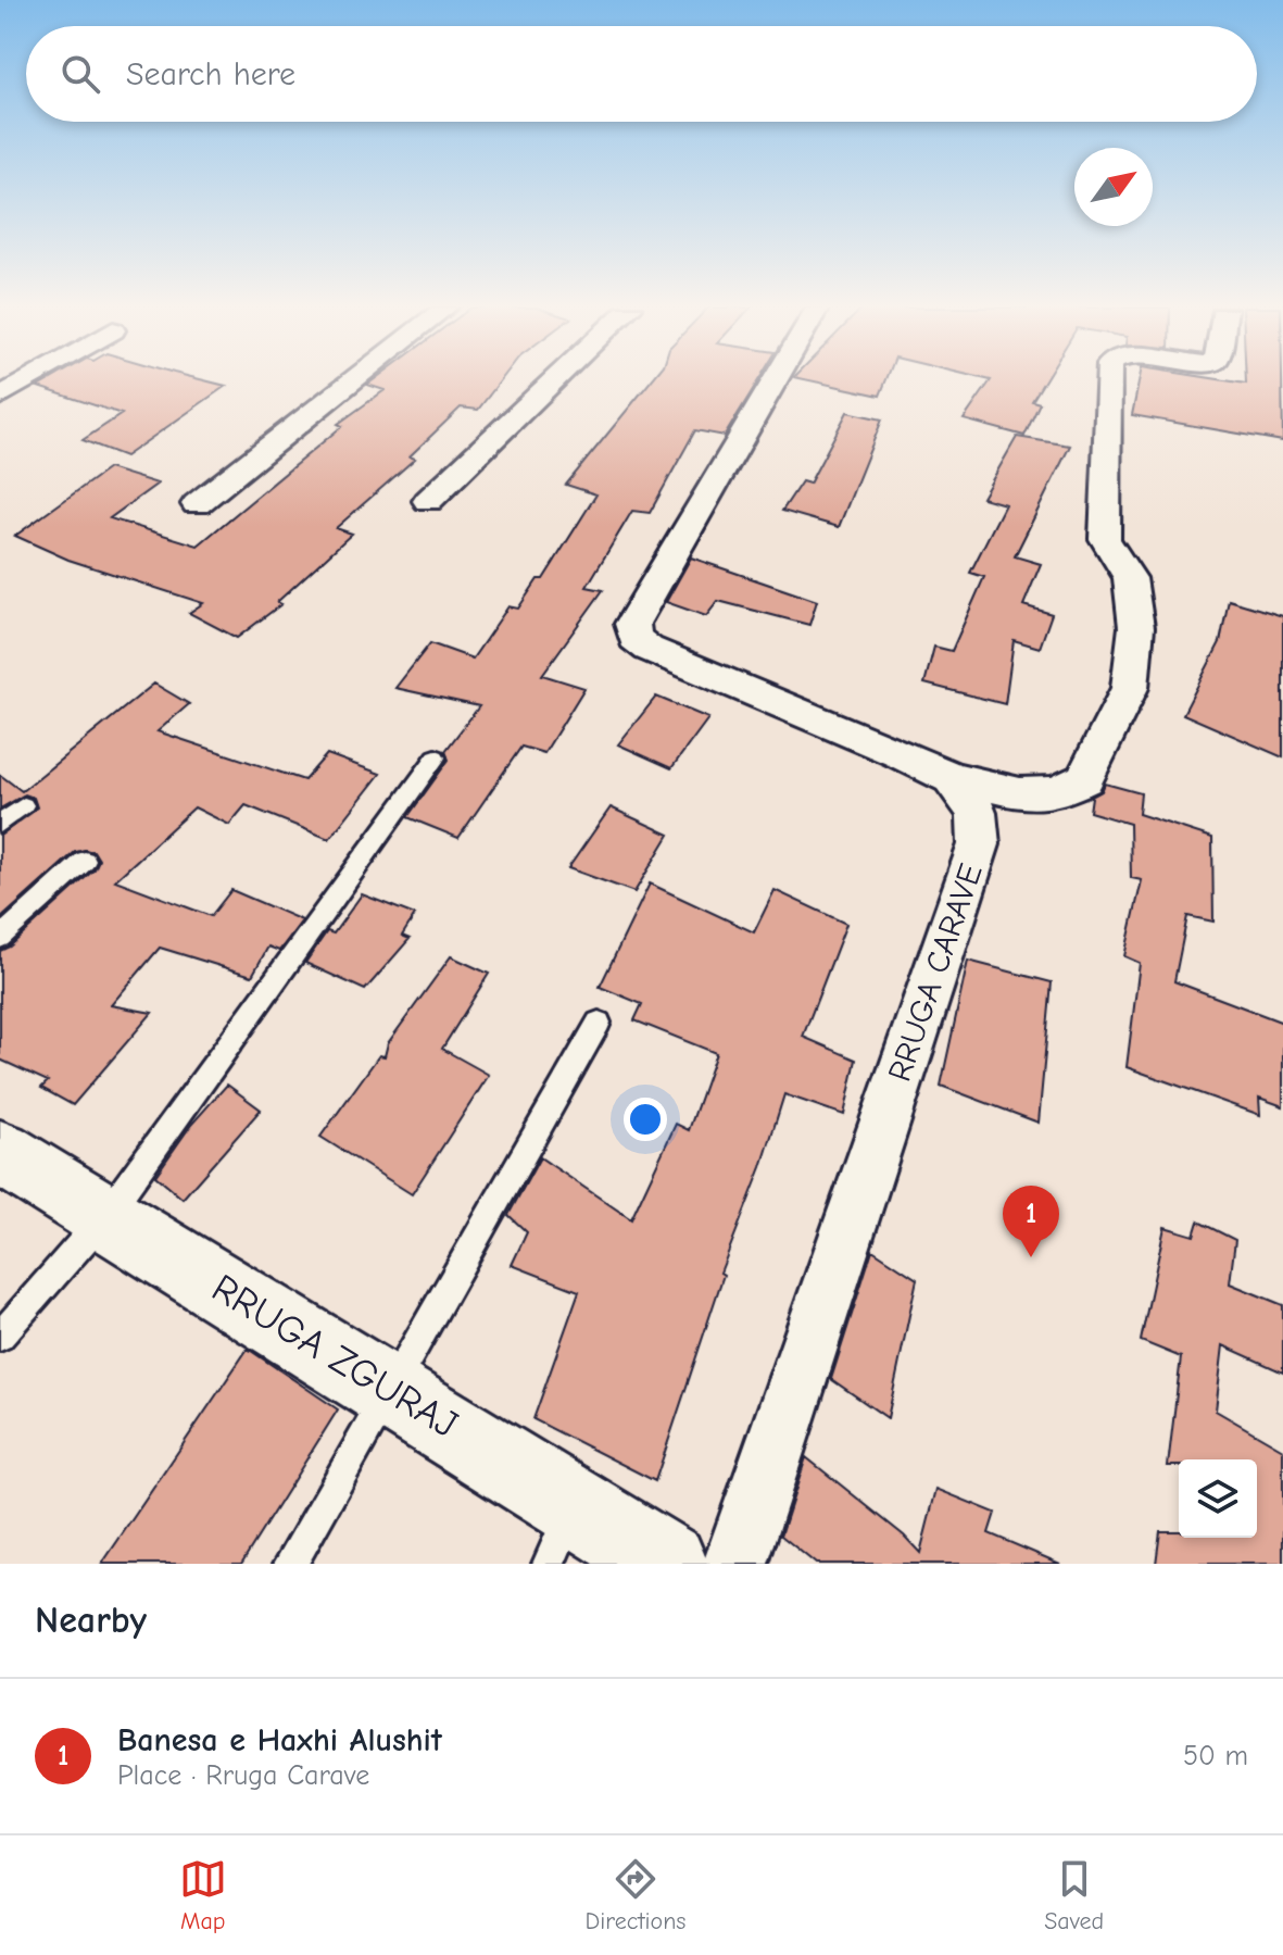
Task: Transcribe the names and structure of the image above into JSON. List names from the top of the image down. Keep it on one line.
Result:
{"streets":{"main road":["RRUGA ZGURAJ"],"street":["RRUGA CARAVE"]},"north":"top right","page":{"search":"Search here","pins":"1","heading":"Nearby","list":[{"mark":"1","name":"Banesa e Haxhi Alushit","note":"Place · Rruga Carave","value":"50 m"}],"nav":["Map","Directions","Saved"]}}
